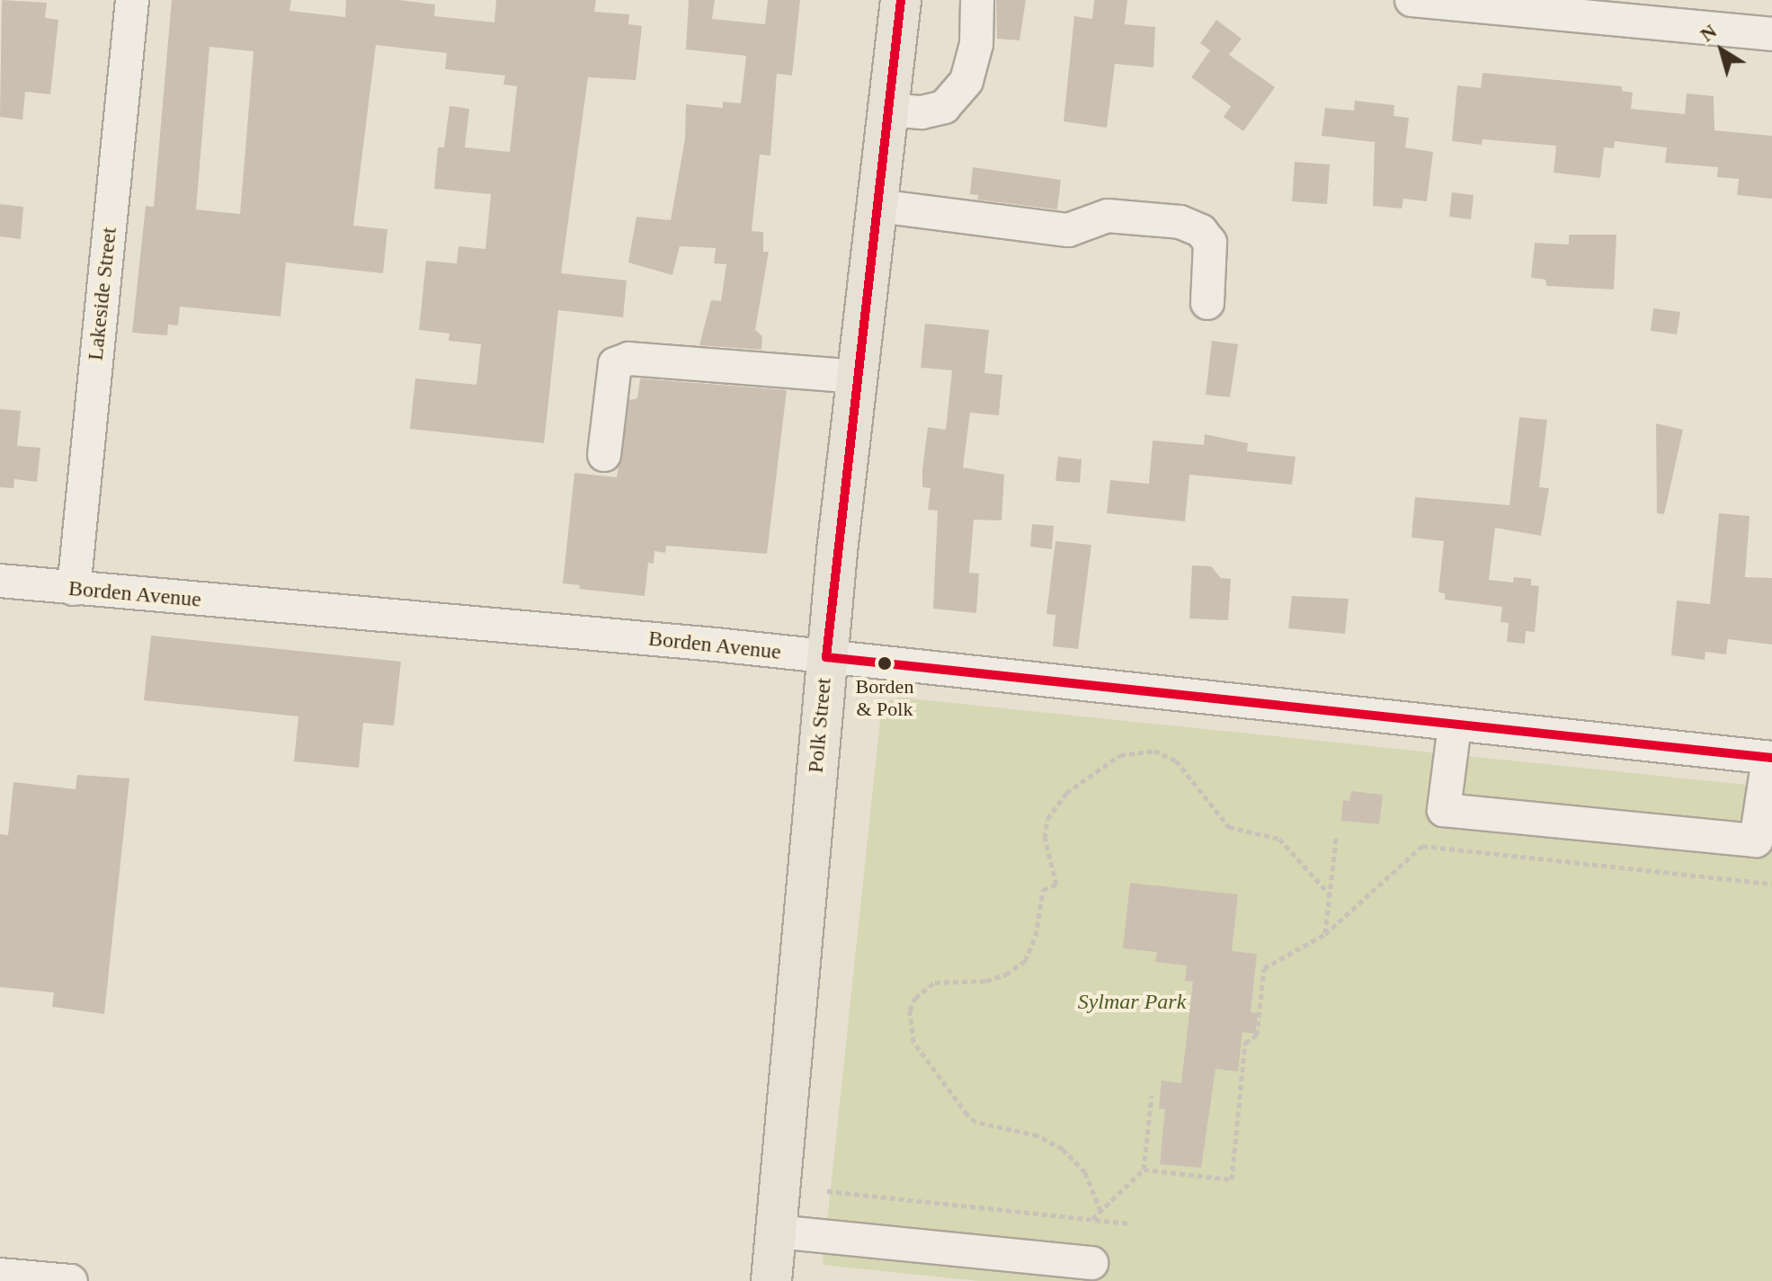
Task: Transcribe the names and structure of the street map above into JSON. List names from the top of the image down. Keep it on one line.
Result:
{"streets":{"main road":["Polk Street"],"street":["Lakeside Street","Borden Avenue"]},"crossings":[["Lakeside Street","Borden Avenue"],["Borden Avenue","Polk Street"]],"parks":["Sylmar Park"],"places":["Borden & Polk"],"north":"top left"}
